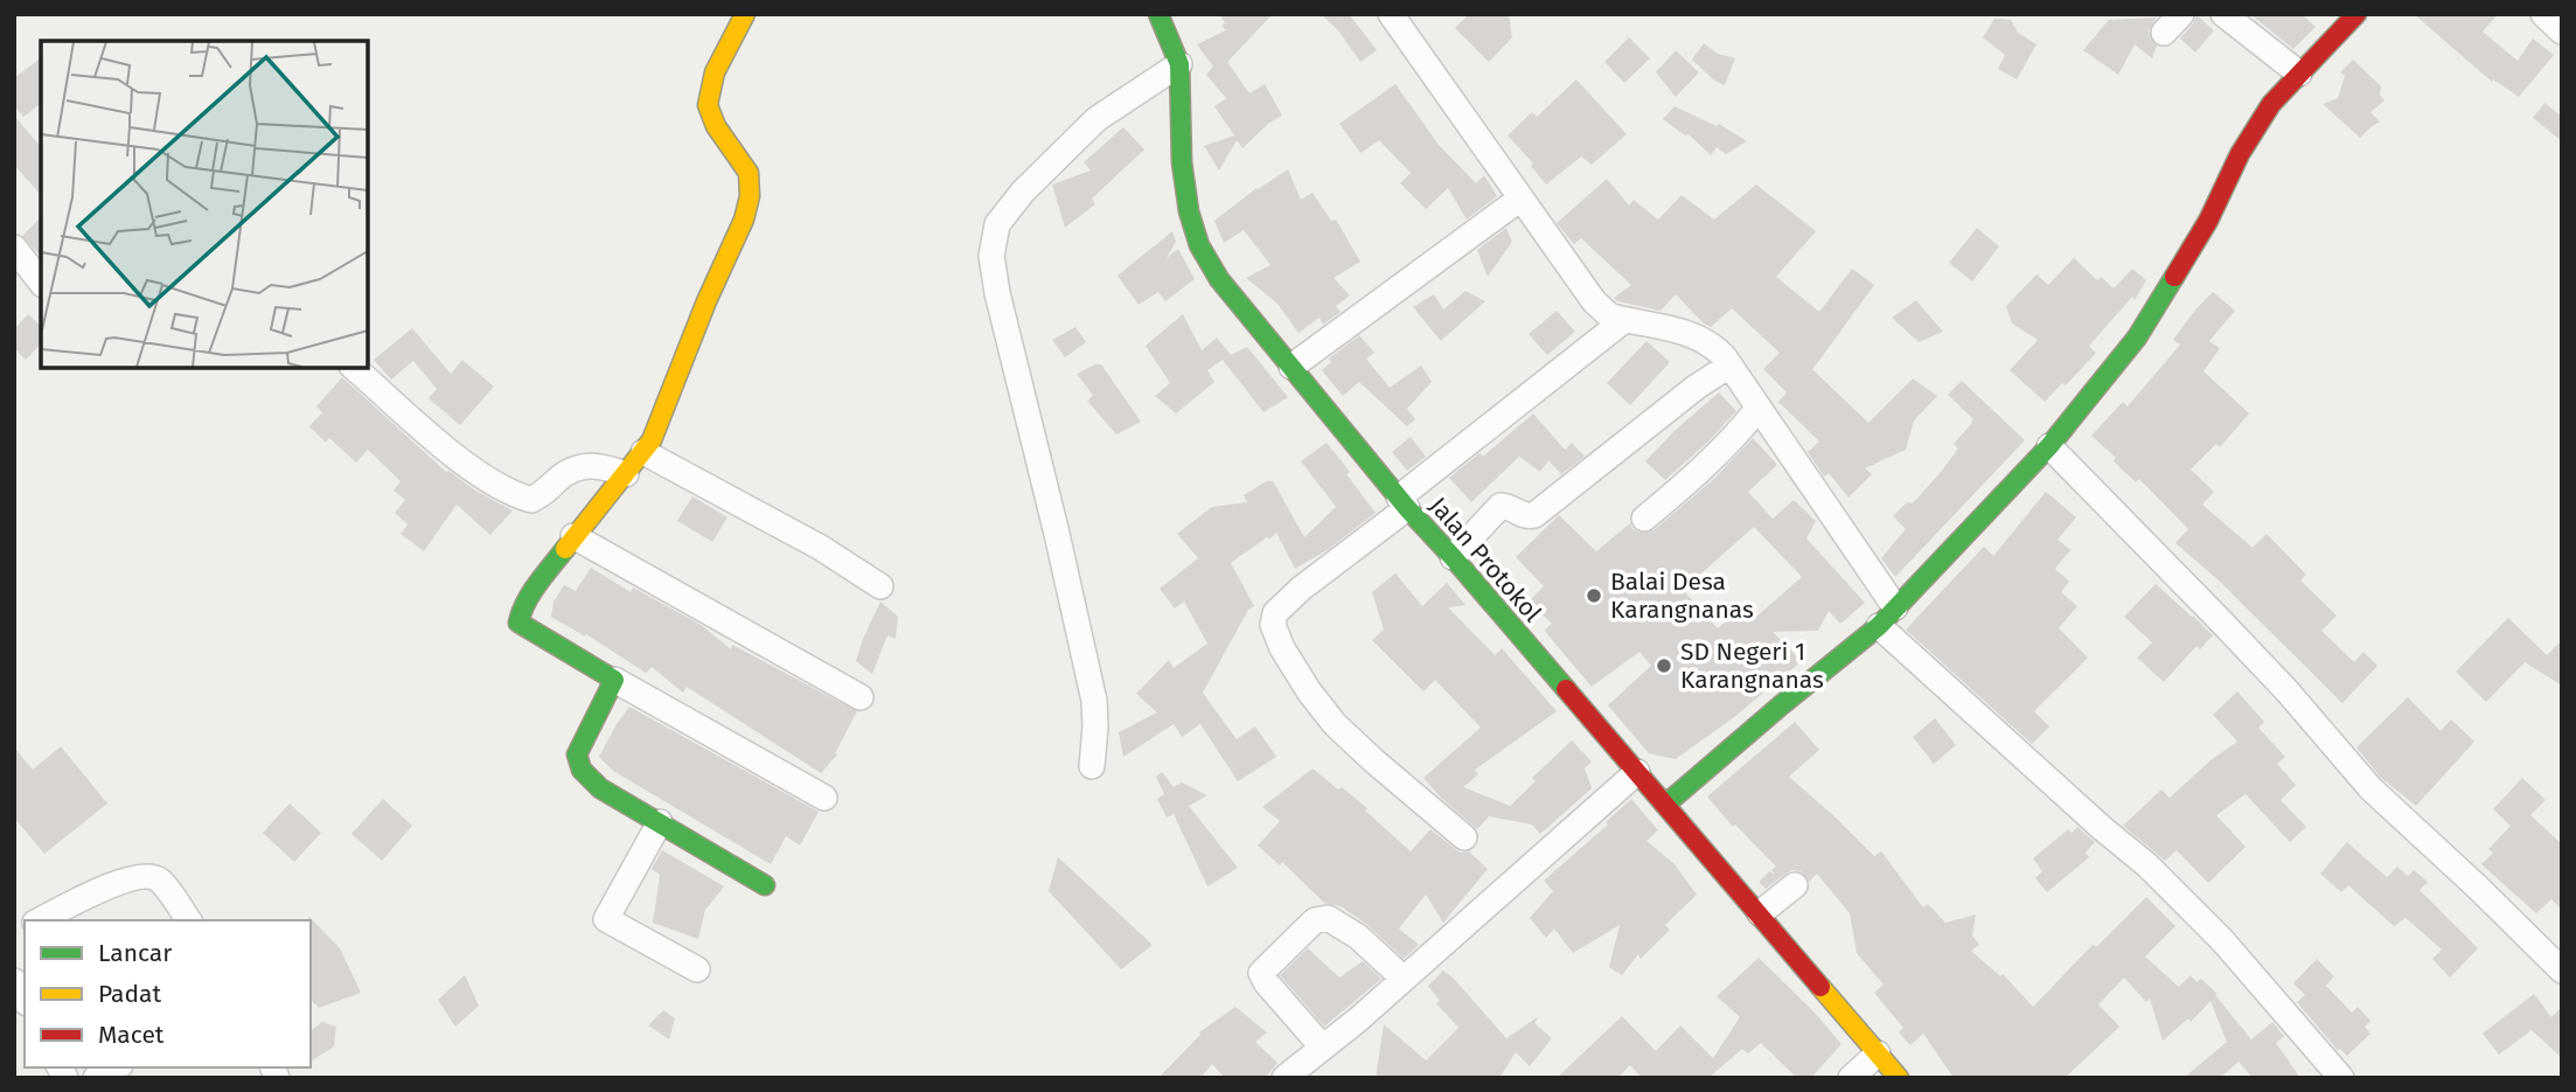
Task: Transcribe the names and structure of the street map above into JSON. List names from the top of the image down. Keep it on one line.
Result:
{"streets":{"street":["Jalan Protokol"]},"places":["Balai Desa Karangnanas","SD Negeri 1 Karangnanas"],"legend":["Lancar","Padat","Macet"]}
